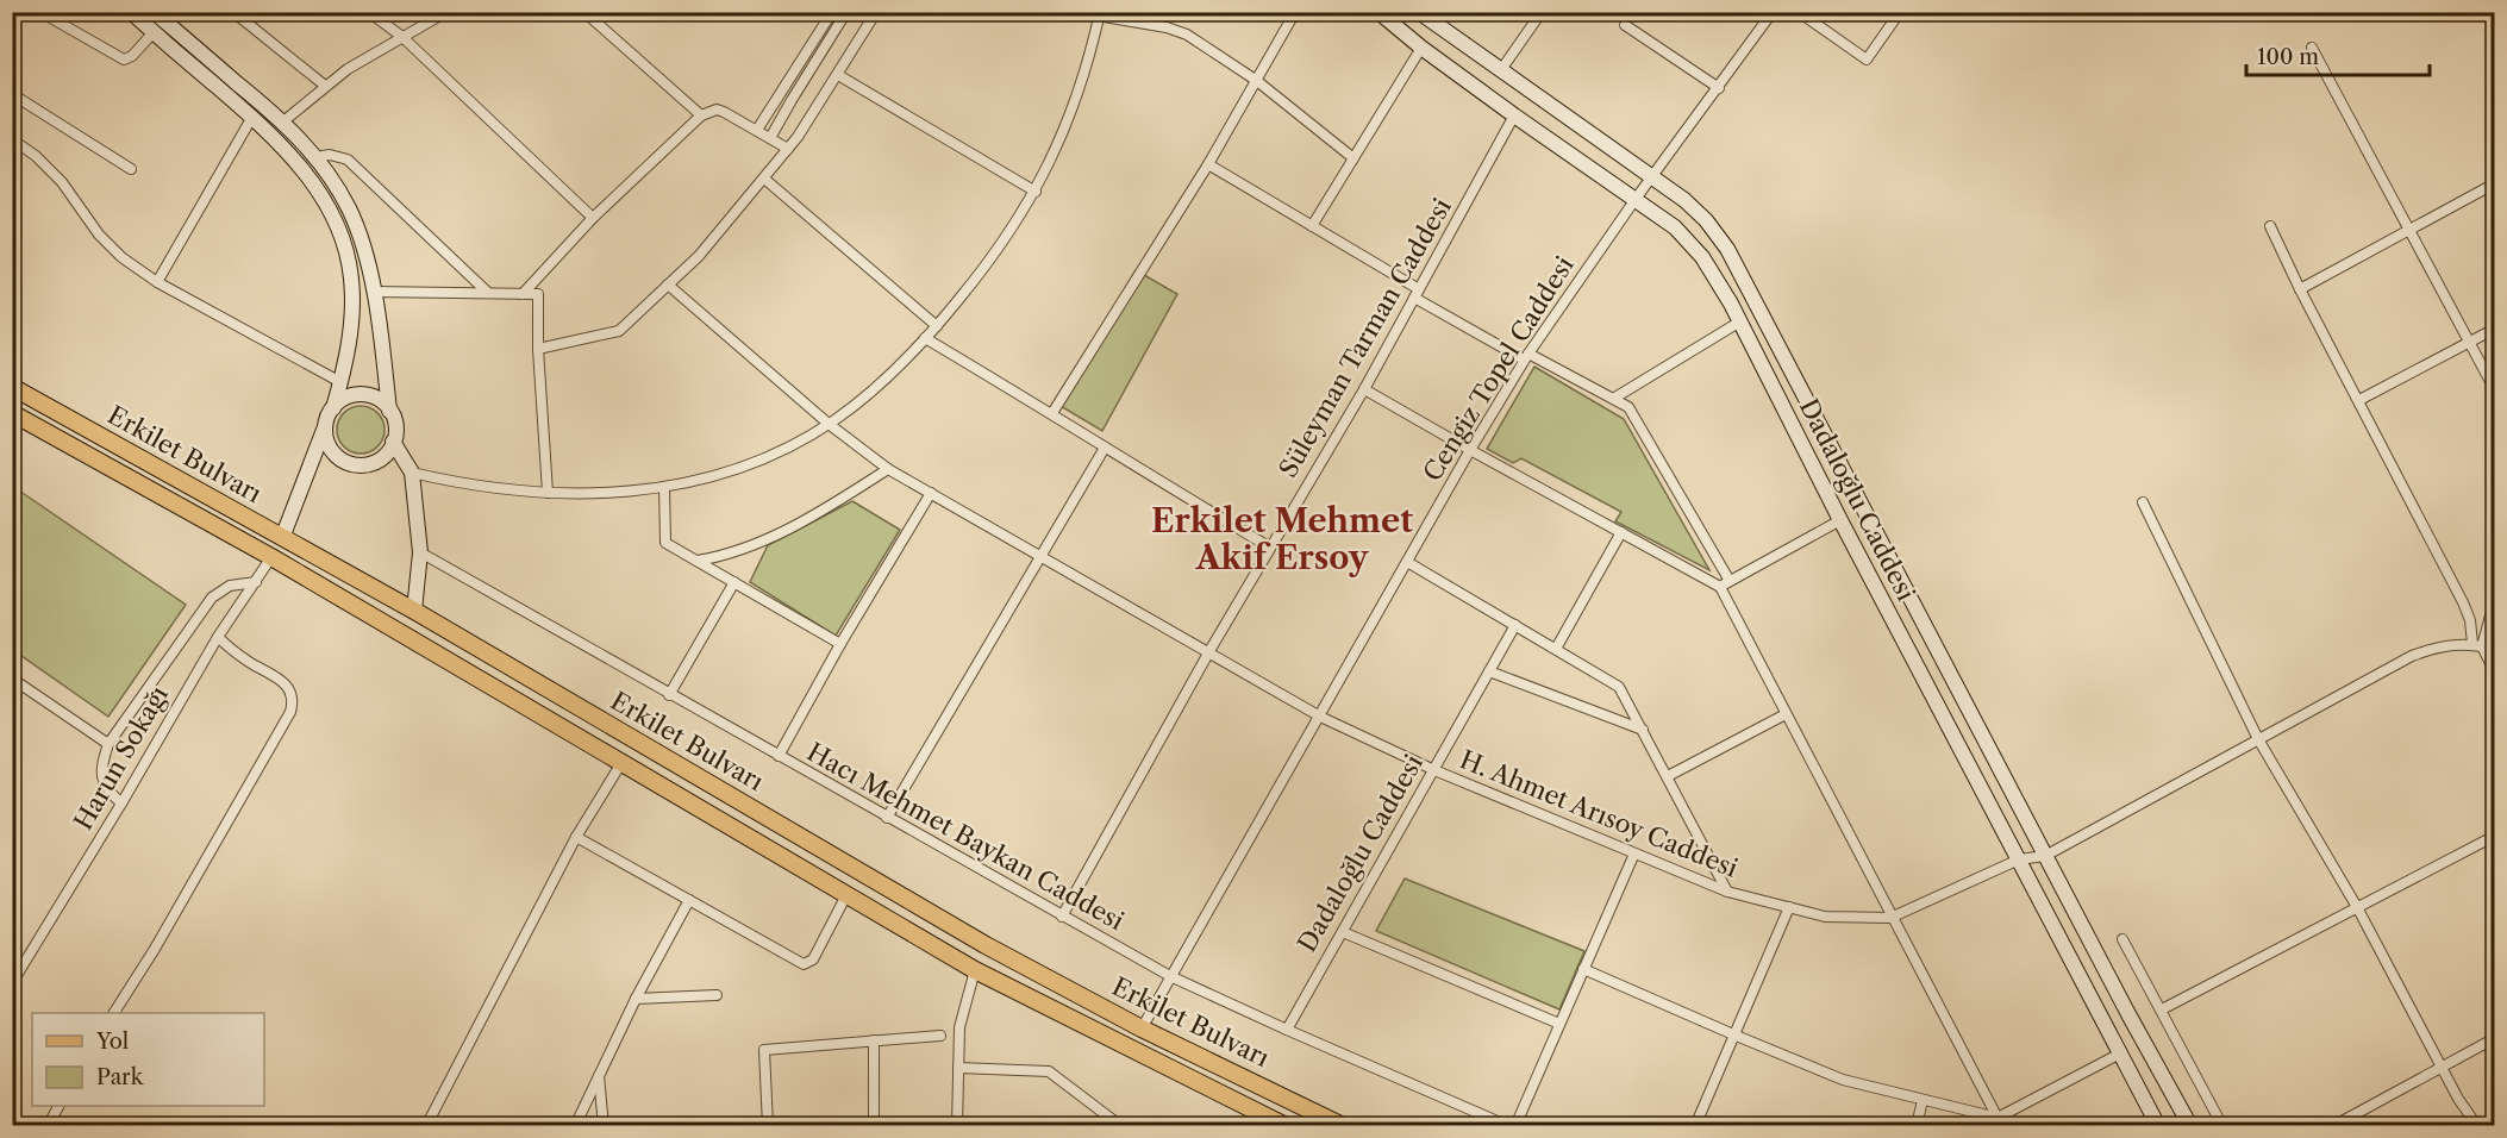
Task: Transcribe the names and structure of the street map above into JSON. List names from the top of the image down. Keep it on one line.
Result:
{"streets":{"main road":["Erkilet Bulvarı"],"street":["Süleyman Tarman Caddesi","Cengiz Topel Caddesi","Dadaloğlu Caddesi","Harun Sokağı","H. Ahmet Arısoy Caddesi","Hacı Mehmet Baykan Caddesi"]},"crossings":[["Süleyman Tarman Caddesi","Dadaloğlu Caddesi"],["Süleyman Tarman Caddesi","H. Ahmet Arısoy Caddesi"],["Süleyman Tarman Caddesi","Hacı Mehmet Baykan Caddesi"],["Cengiz Topel Caddesi","Erkilet Bulvarı"],["Cengiz Topel Caddesi","Dadaloğlu Caddesi"],["Cengiz Topel Caddesi","H. Ahmet Arısoy Caddesi"],["Cengiz Topel Caddesi","Hacı Mehmet Baykan Caddesi"],["Erkilet Bulvarı","Harun Sokağı"],["Dadaloğlu Caddesi","H. Ahmet Arısoy Caddesi"],["Dadaloğlu Caddesi","Hacı Mehmet Baykan Caddesi"]],"districts":["Erkilet Mehmet Akif Ersoy"],"legend":["Yol","Park"],"scale_bar":"100 m"}
